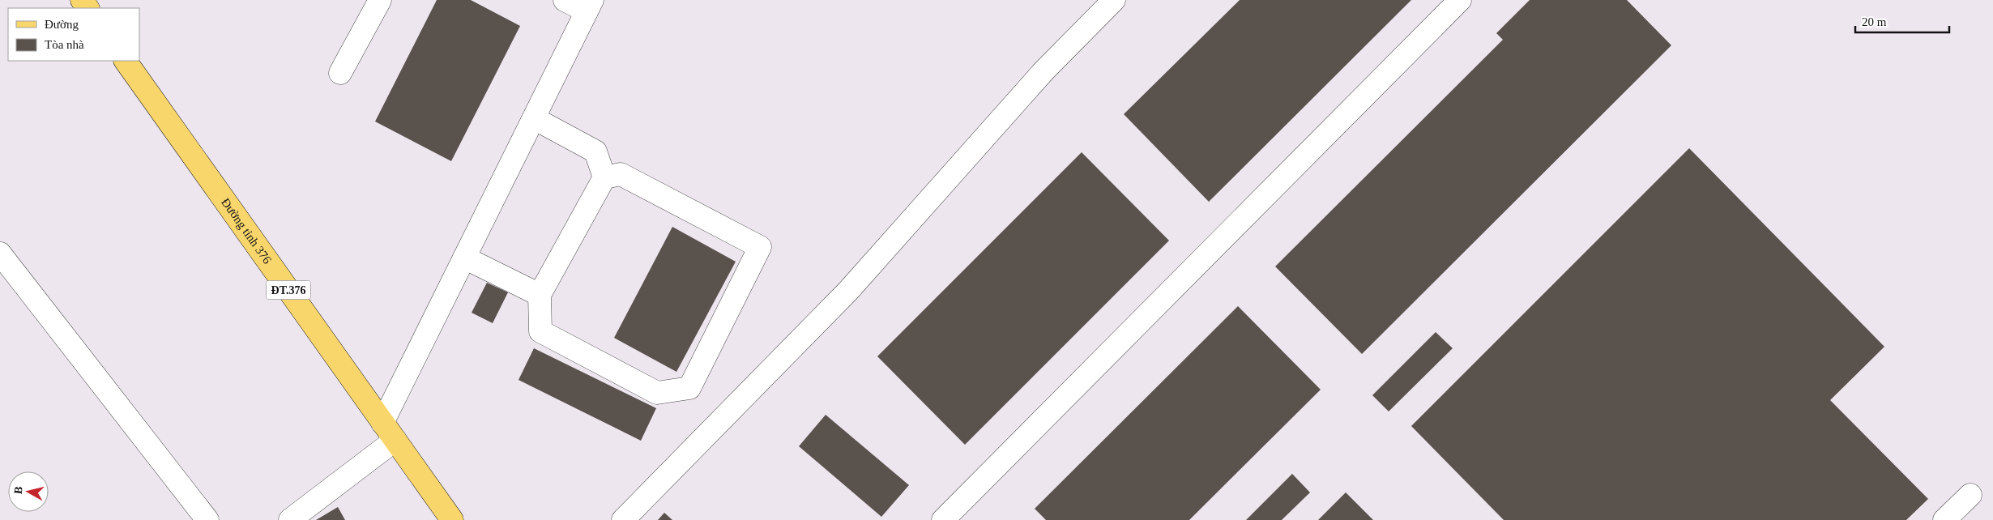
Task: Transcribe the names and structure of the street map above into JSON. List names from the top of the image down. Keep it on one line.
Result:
{"streets":{"main road":["Đường tỉnh 376","ĐT.376"]},"legend":["Đường","Tòa nhà"],"scale_bar":"20 m","north":"left"}
